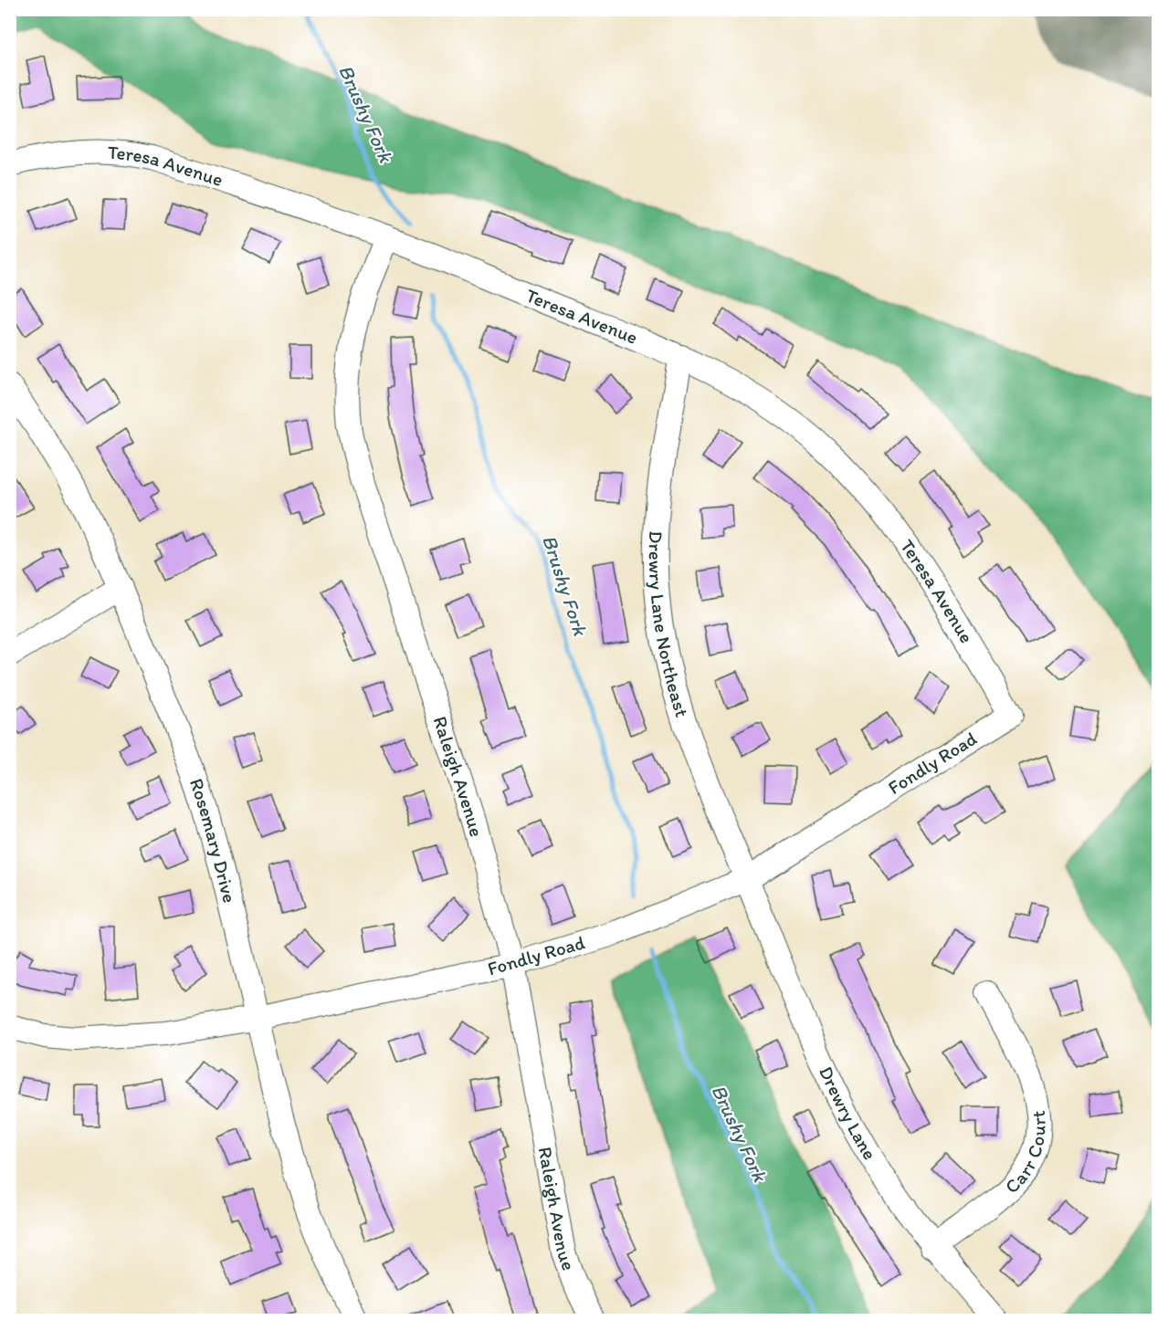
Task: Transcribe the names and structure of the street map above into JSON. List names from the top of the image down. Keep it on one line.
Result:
{"streets":{"street":["Teresa Avenue","Drewry Lane Northeast","Fondly Road","Raleigh Avenue","Rosemary Drive","Drewry Lane","Carr Court"]},"crossings":[["Teresa Avenue","Drewry Lane Northeast"],["Teresa Avenue","Fondly Road"],["Teresa Avenue","Raleigh Avenue"],["Drewry Lane Northeast","Fondly Road"],["Drewry Lane Northeast","Drewry Lane"],["Fondly Road","Raleigh Avenue"],["Fondly Road","Rosemary Drive"],["Fondly Road","Drewry Lane"],["Drewry Lane","Carr Court"]],"water":["Brushy Fork"]}
